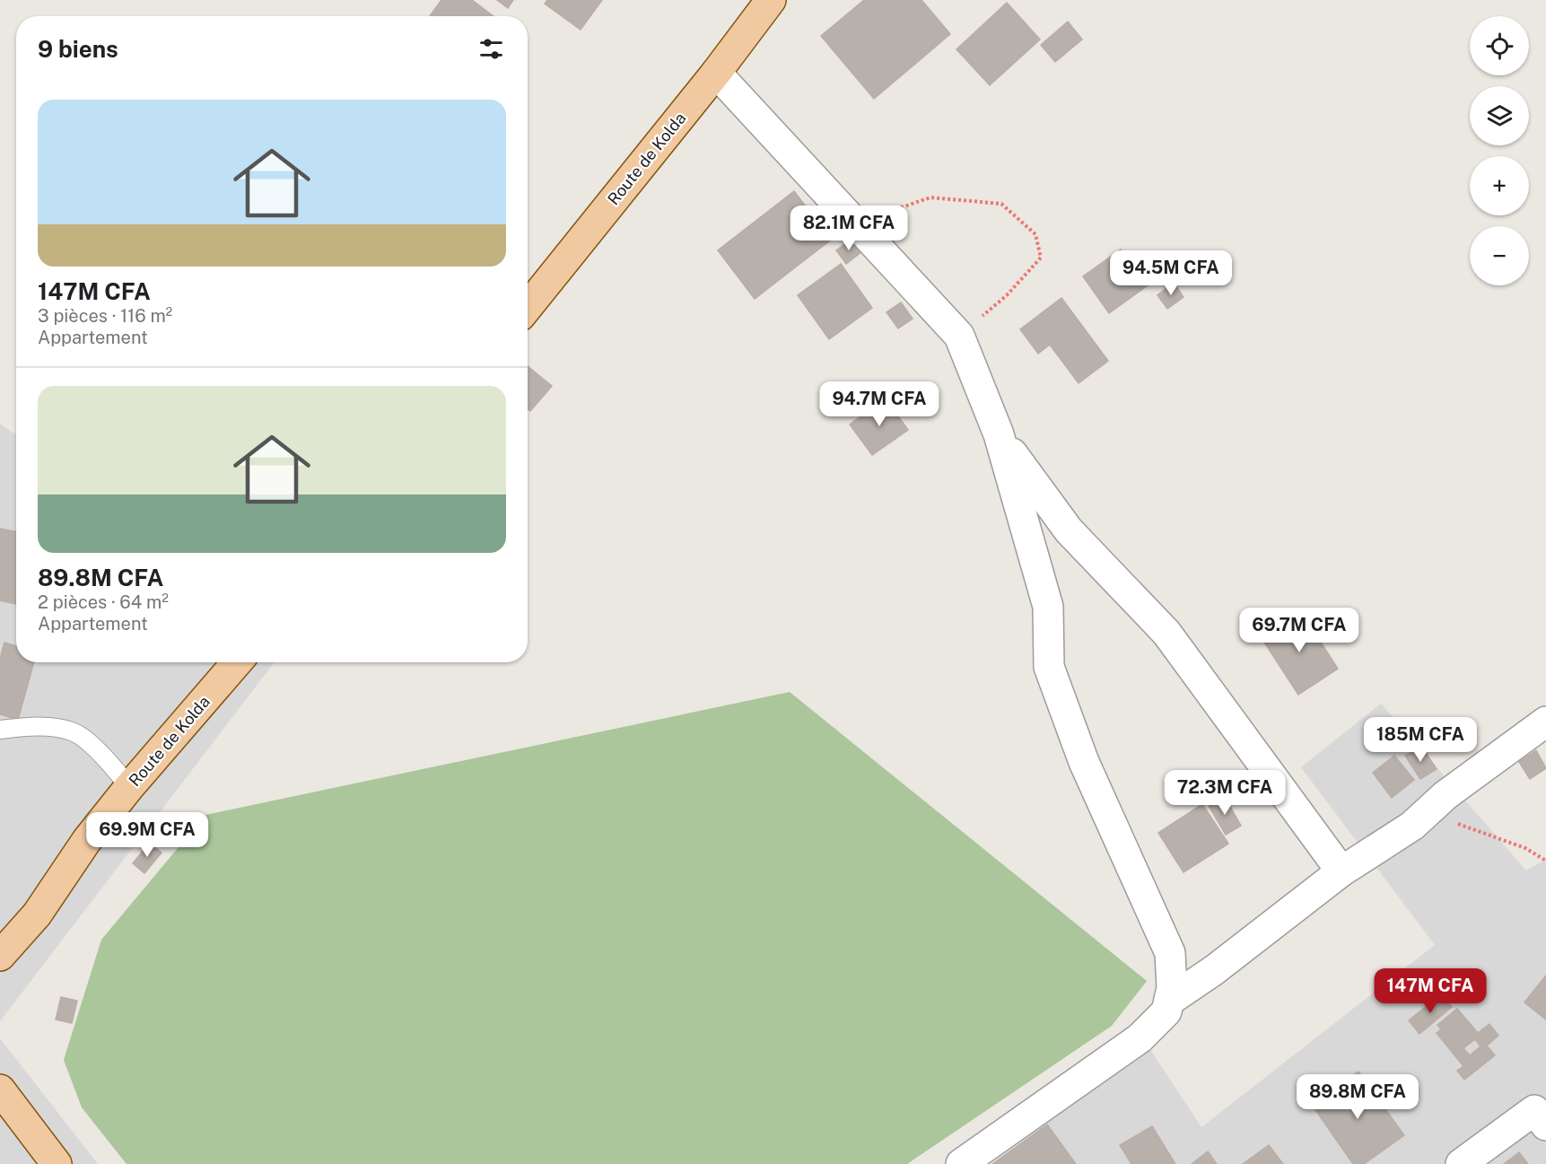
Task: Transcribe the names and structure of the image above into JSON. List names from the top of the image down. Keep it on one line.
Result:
{"streets":{"main road":["Route de Kolda"]},"page":{"map_buttons":["+","−"],"heading":"9 biens","list":[{"name":"147M CFA","note":"3 pièces · 116 m² · Appartement"},{"name":"89.8M CFA","note":"2 pièces · 64 m² · Appartement"}],"price":["82.1M CFA","94.5M CFA","94.7M CFA","69.7M CFA","185M CFA","72.3M CFA","69.9M CFA","147M CFA","89.8M CFA"]}}
